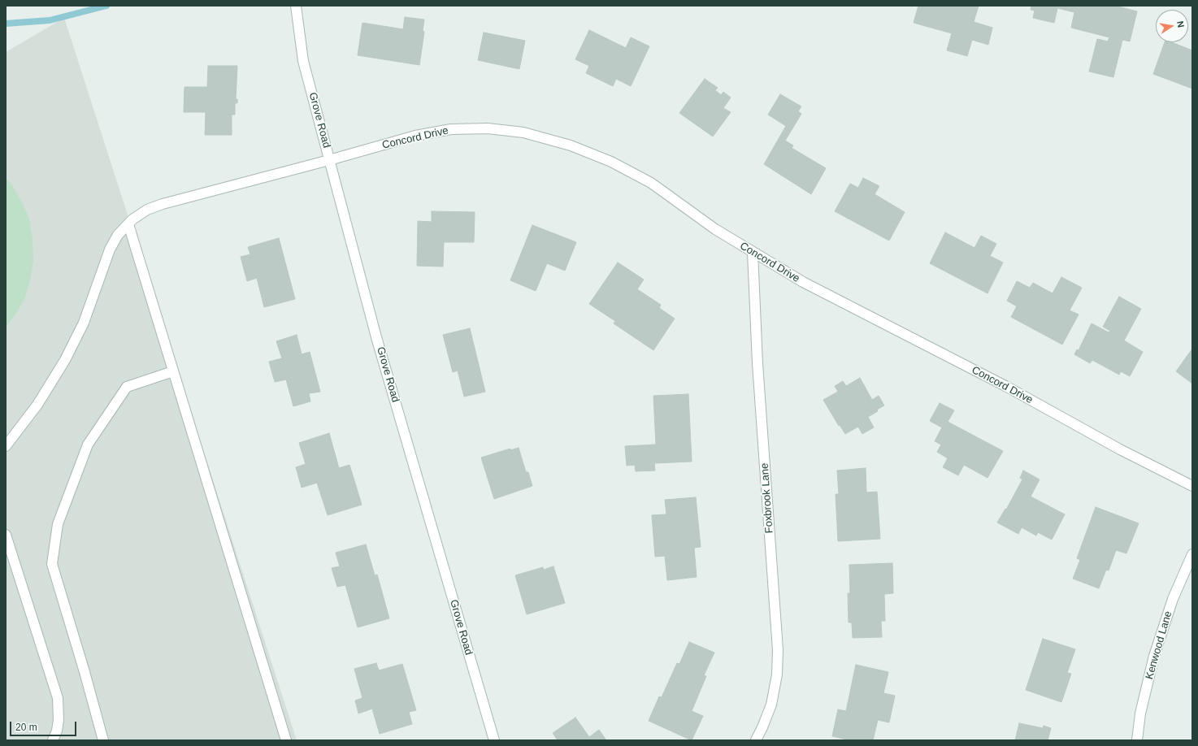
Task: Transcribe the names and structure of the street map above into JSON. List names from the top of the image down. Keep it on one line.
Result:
{"streets":{"street":["Grove Road","Concord Drive","Foxbrook Lane","Kenwood Lane"]},"crossings":[["Grove Road","Concord Drive"],["Concord Drive","Foxbrook Lane"]],"scale_bar":"20 m","north":"right"}
